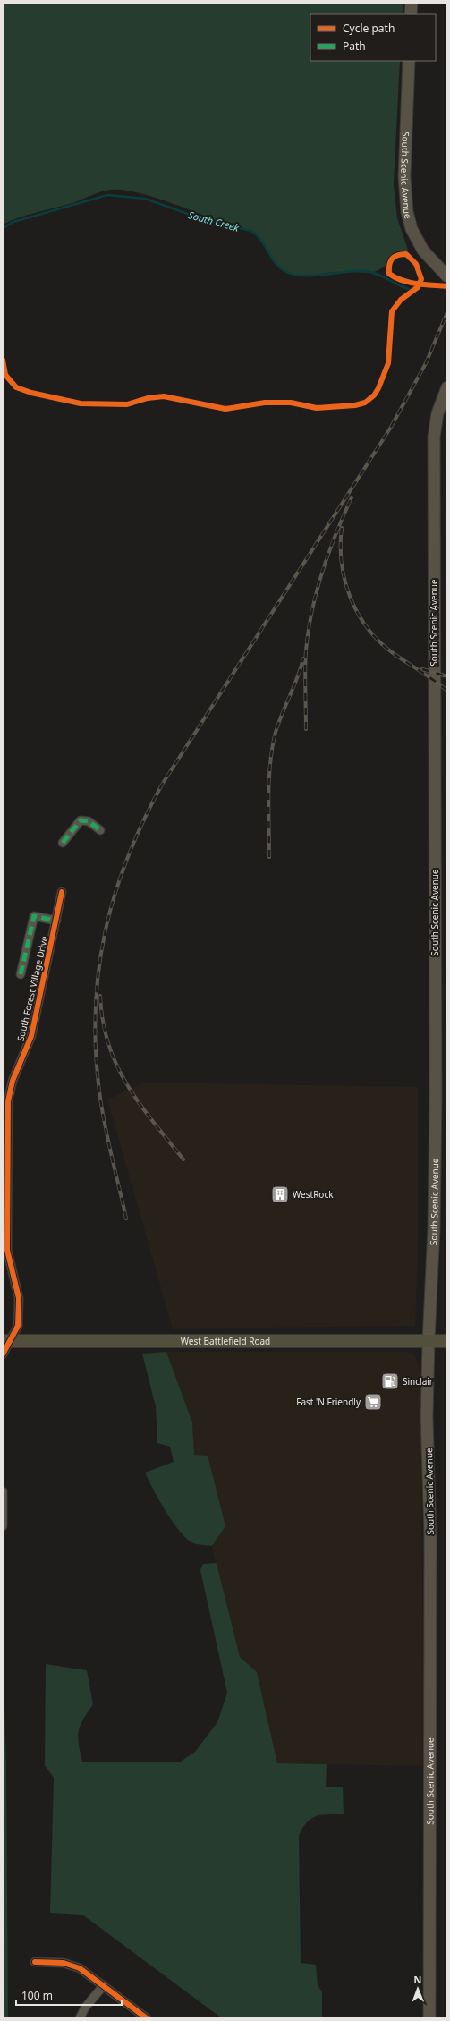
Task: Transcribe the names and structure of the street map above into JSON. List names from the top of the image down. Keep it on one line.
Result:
{"streets":{"main road":["South Scenic Avenue","West Battlefield Road"],"street":["South Forest Village Drive"]},"crossings":[["South Scenic Avenue","West Battlefield Road"],["South Forest Village Drive","West Battlefield Road"]],"water":["South Creek"],"places":{"building":["WestRock"],"fuel station":["Sinclair"],"supermarket":["Fast 'N Friendly"]},"legend":["Cycle path","Path"],"scale_bar":"100 m","north":"top"}
